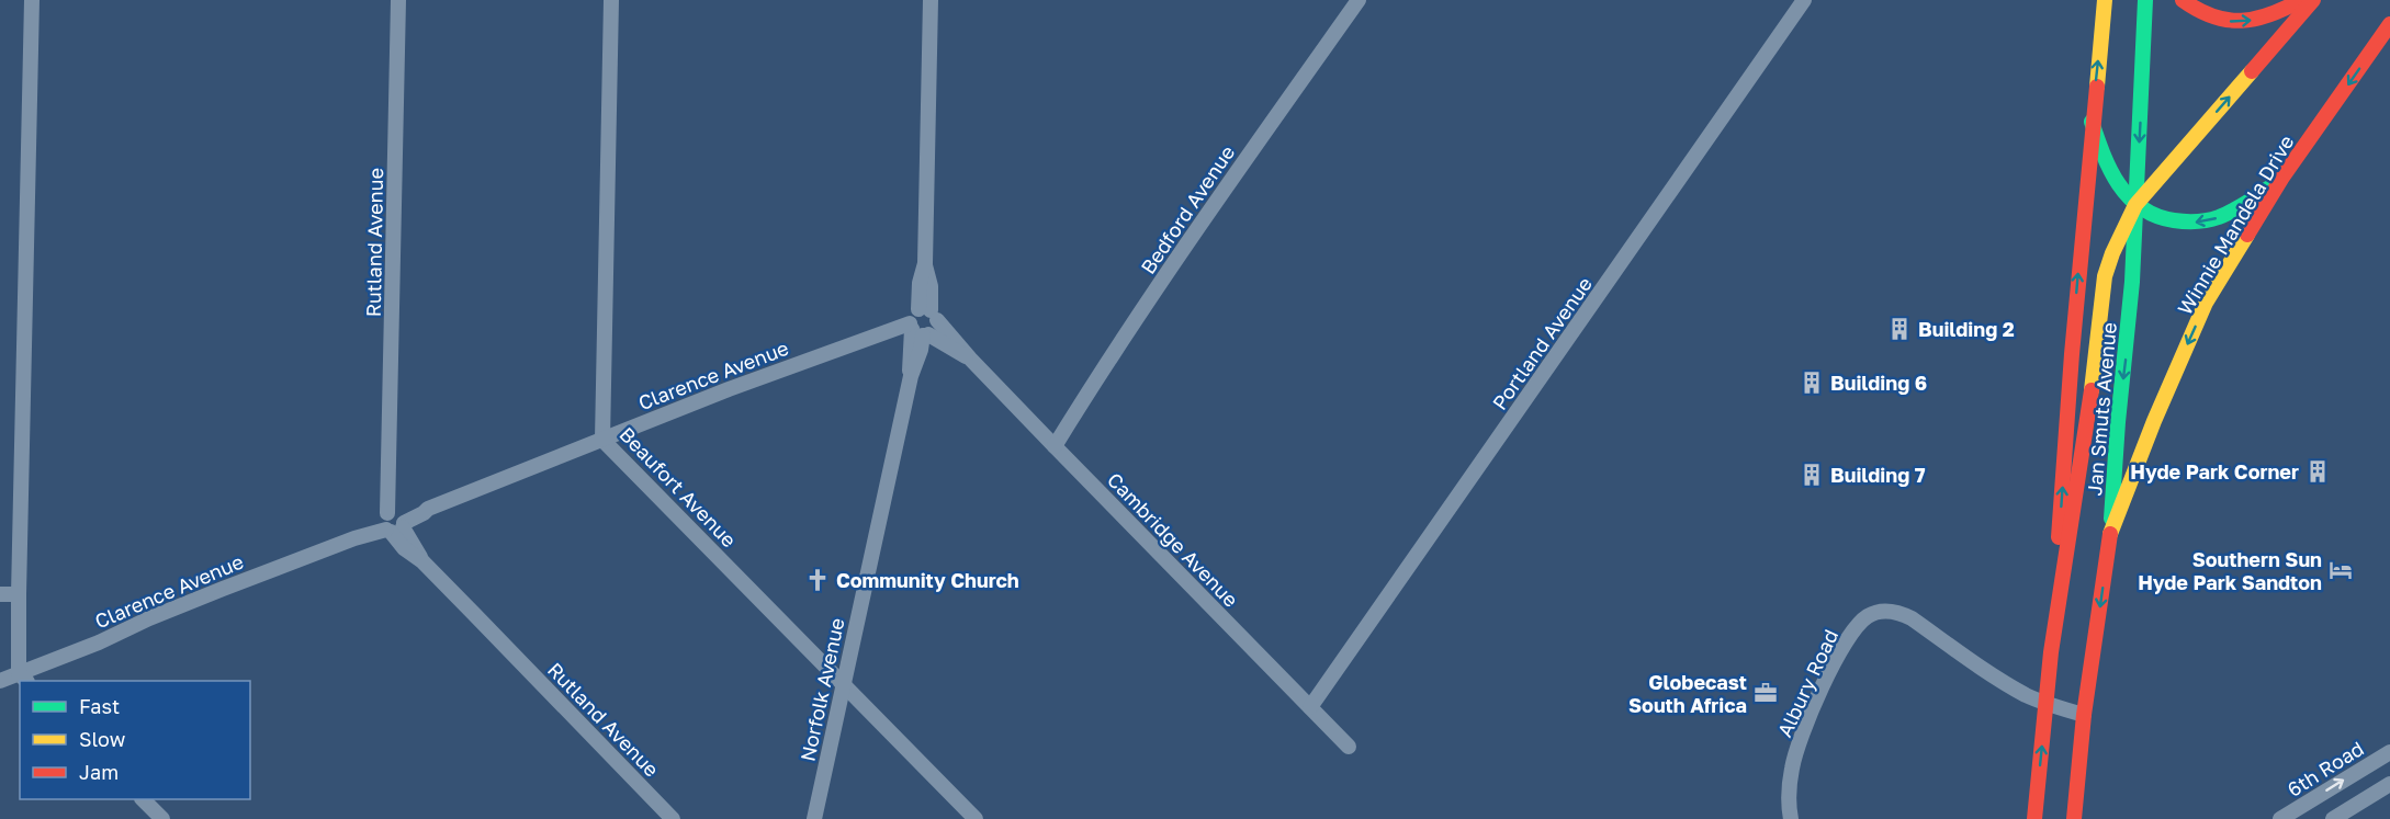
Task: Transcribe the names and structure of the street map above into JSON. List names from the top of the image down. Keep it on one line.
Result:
{"streets":{"main road":["Winnie Mandela Drive","Jan Smuts Avenue"],"street":["Bedford Avenue","Rutland Avenue","Portland Avenue","Clarence Avenue","Beaufort Avenue","Cambridge Avenue","Albury Road","Norfolk Avenue","6th Road"]},"crossings":[["Bedford Avenue","Cambridge Avenue"],["Winnie Mandela Drive","Jan Smuts Avenue"],["Rutland Avenue","Clarence Avenue"],["Portland Avenue","Cambridge Avenue"],["Clarence Avenue","Beaufort Avenue"],["Clarence Avenue","Cambridge Avenue"],["Clarence Avenue","Norfolk Avenue"],["Jan Smuts Avenue","Albury Road"],["Beaufort Avenue","Norfolk Avenue"],["Cambridge Avenue","Norfolk Avenue"]],"places":{"building":["Building 2","Building 6","Hyde Park Corner","Building 7"],"hotel":["Southern Sun Hyde Park Sandton"],"church":["Community Church"],"office":["Globecast South Africa"]},"legend":["Fast","Slow","Jam"]}
